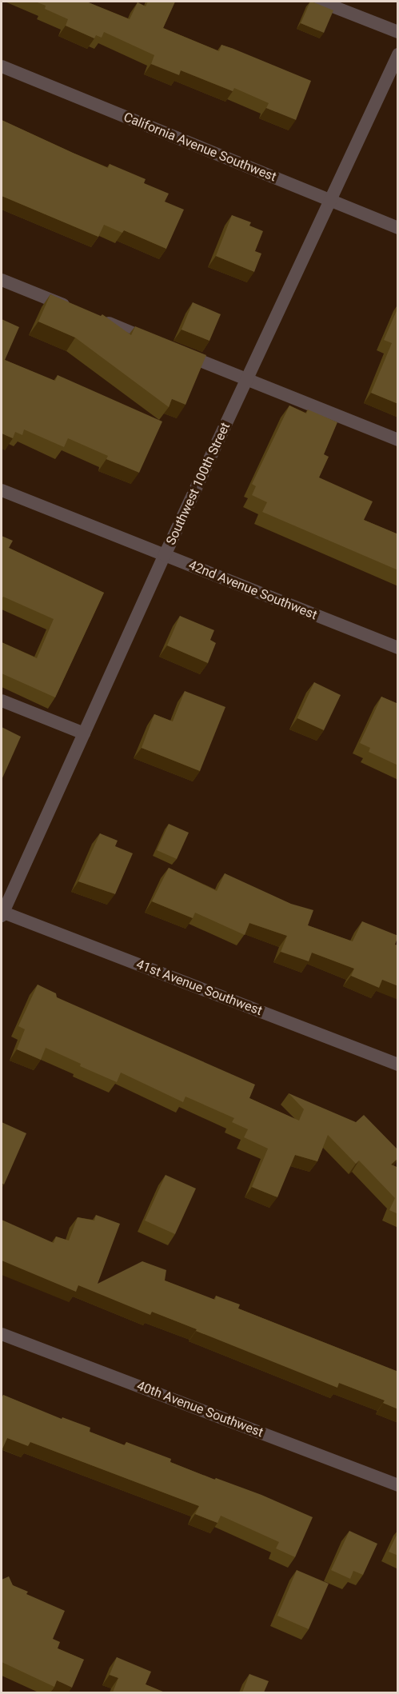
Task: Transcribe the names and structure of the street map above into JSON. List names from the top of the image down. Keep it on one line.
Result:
{"streets":{"street":["California Avenue Southwest","Southwest 100th Street","42nd Avenue Southwest","41st Avenue Southwest","40th Avenue Southwest"]},"crossings":[["California Avenue Southwest","Southwest 100th Street"],["Southwest 100th Street","42nd Avenue Southwest"],["Southwest 100th Street","41st Avenue Southwest"]]}
